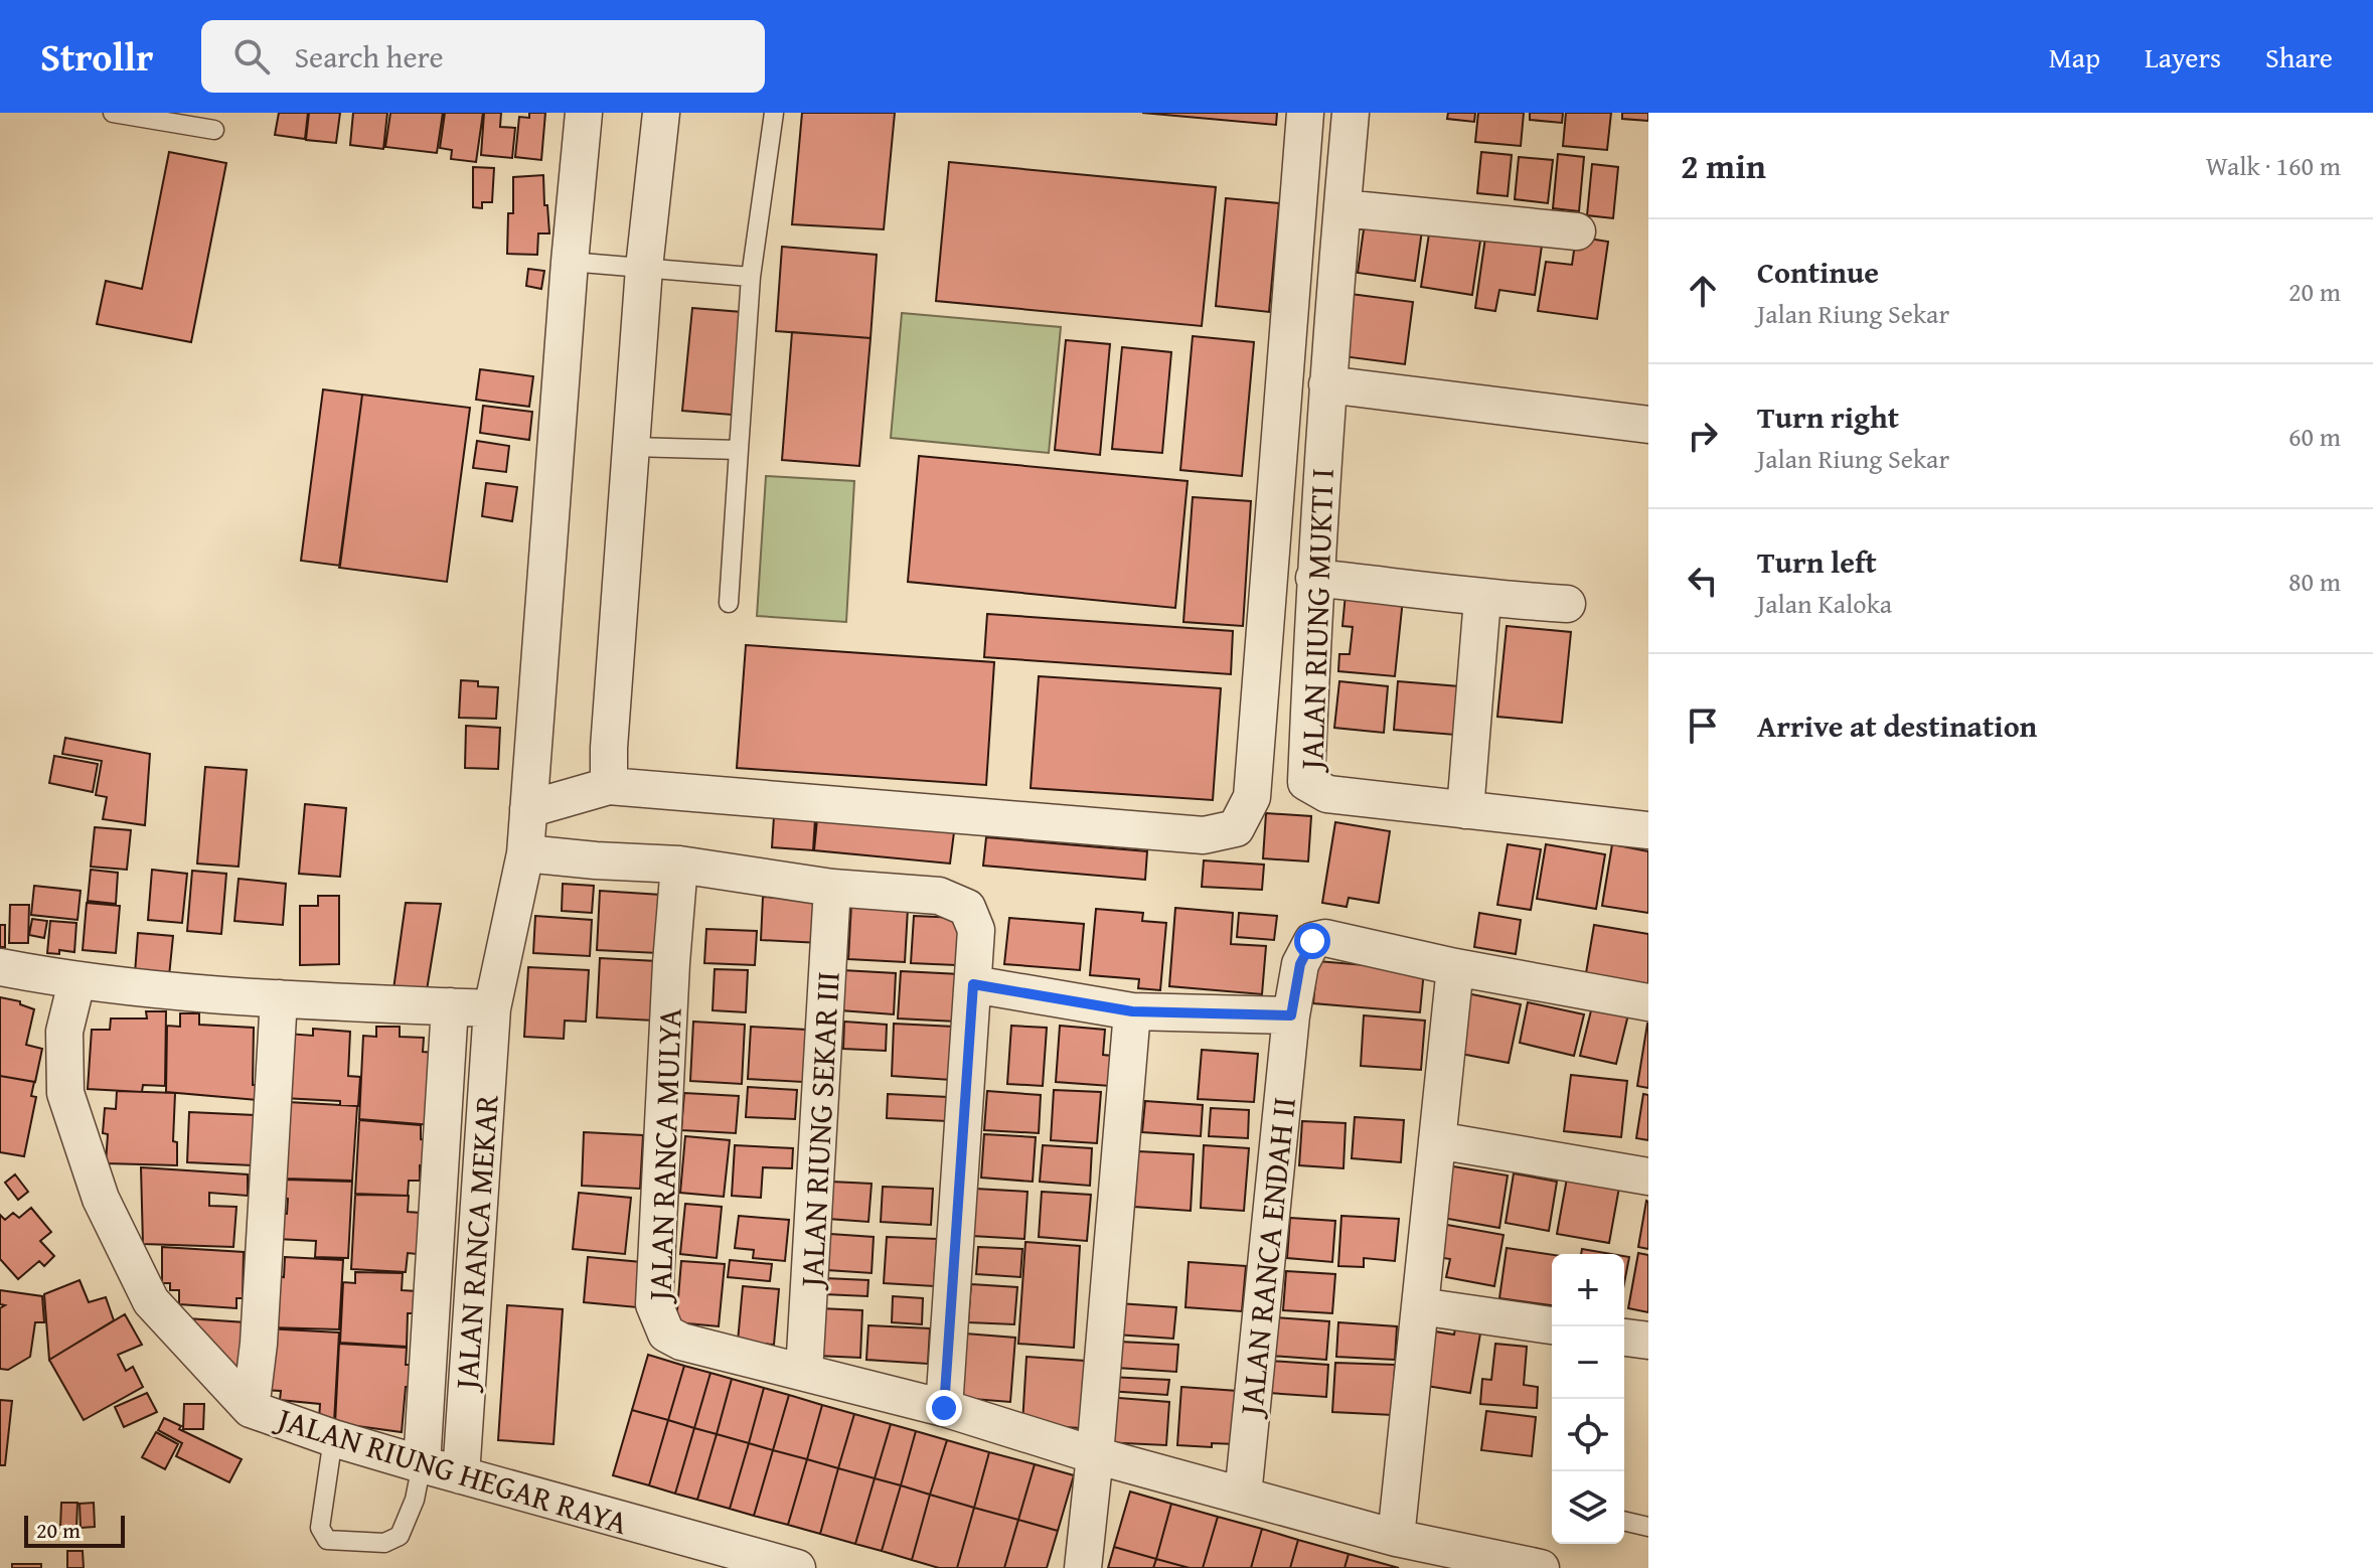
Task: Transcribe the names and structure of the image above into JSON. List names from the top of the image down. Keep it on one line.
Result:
{"streets":{"street":["JALAN RIUNG MUKTI I","JALAN RIUNG SEKAR III","JALAN RANCA MULYA","JALAN RANCA MEKAR","JALAN RANCA ENDAH II","JALAN RIUNG HEGAR RAYA"]},"crossings":[["JALAN RIUNG SEKAR III","JALAN RANCA MULYA"],["JALAN RANCA MULYA","JALAN RANCA ENDAH II"],["JALAN RANCA MEKAR","JALAN RIUNG HEGAR RAYA"]],"scale_bar":"20 m","page":{"header":"Strollr","search":"Search here","nav":["Map","Layers","Share"],"heading":["2 min","Walk · 160 m"],"list":[["Continue","Jalan Riung Sekar","20 m"],["Turn right","Jalan Riung Sekar","60 m"],["Turn left","Jalan Kaloka","80 m"],"Arrive at destination"],"map_buttons":["+","−"],"scale":"20 m"}}
